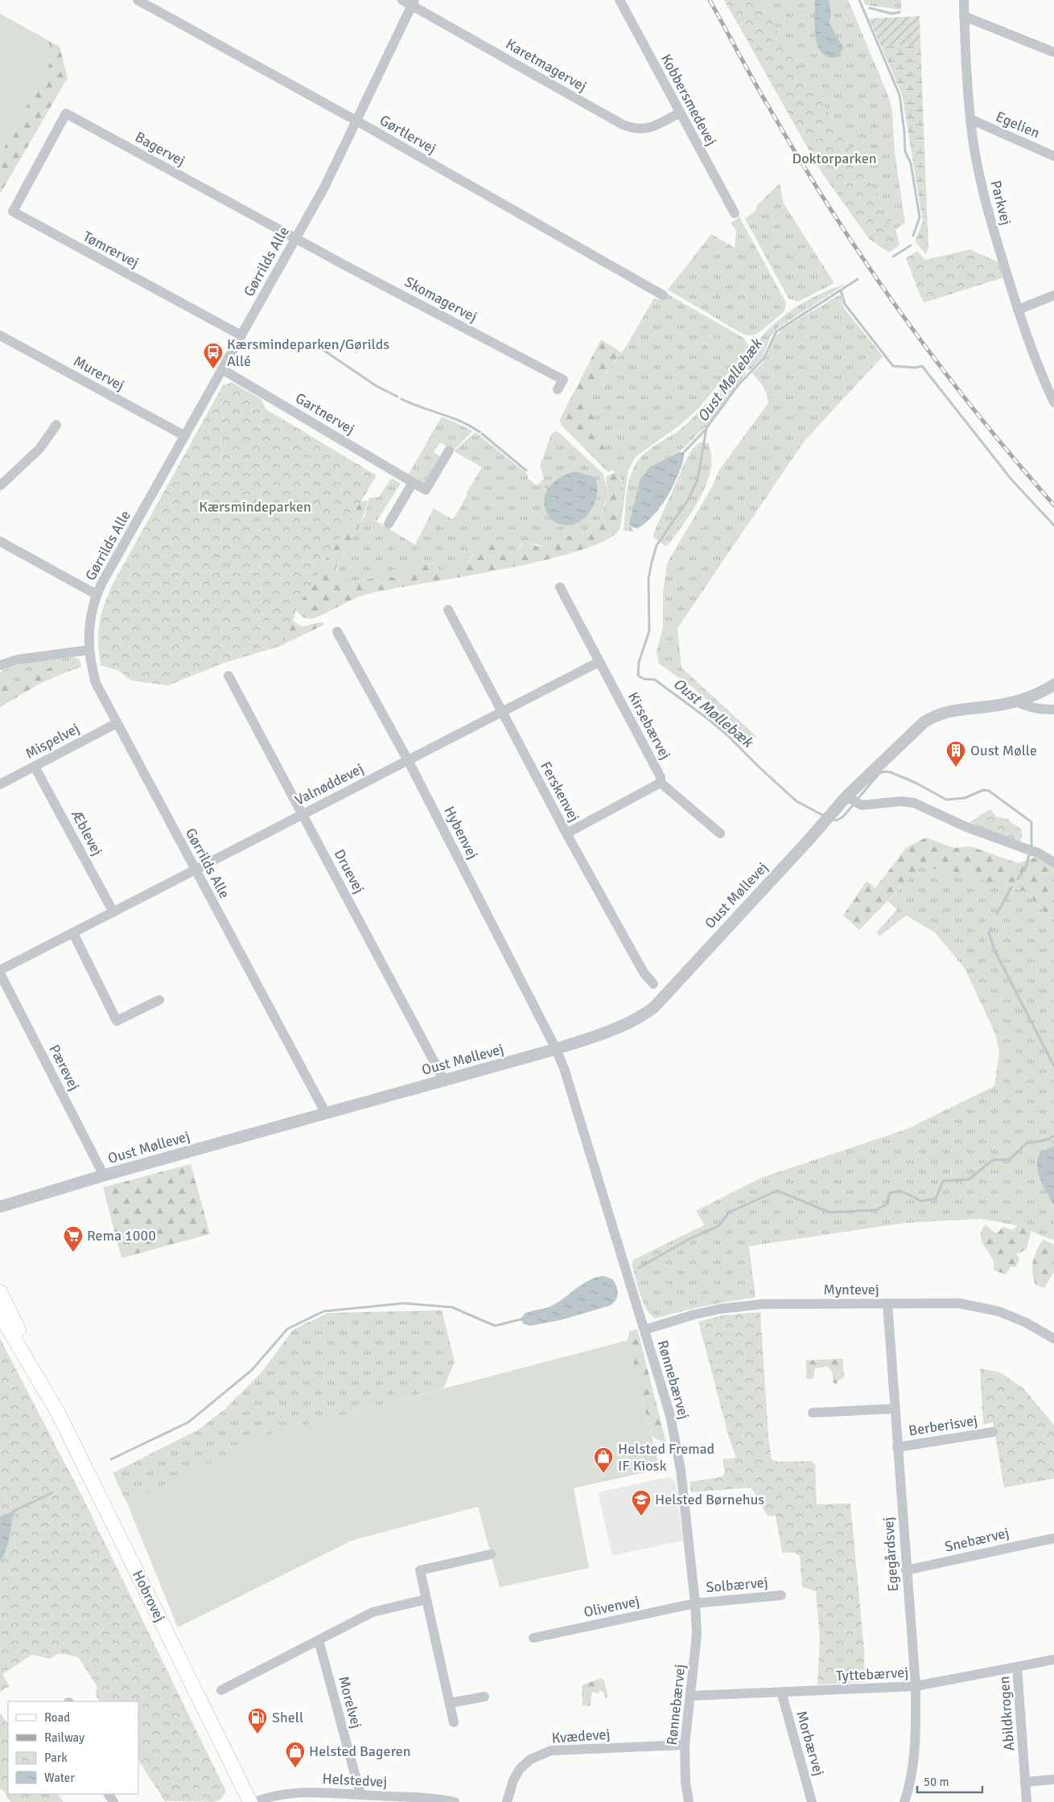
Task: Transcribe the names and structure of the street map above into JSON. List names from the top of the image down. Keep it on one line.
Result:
{"streets":{"main road":["Hobrovej"],"street":["Karetmagervej","Kobbersmedevej","Egelien","Gørtlervej","Bagervej","Parkvej","Tømrervej","Gørrilds Alle","Skomagervej","Murervej","Gartnervej","Kirsebærvej","Mispelvej","Valnøddevej","Ferskenvej","Æblevej","Hybenvej","Druevej","Oust Møllevej","Pærevej","Myntevej","Rønnebærvej","Berberisvej","Snebærvej","Egegårdsvej","Solbærvej","Olivenvej","Tyttebærvej","Morelvej","Abildkrogen","Kvædevej","Morbærvej","Helstedvej"]},"crossings":[["Karetmagervej","Kobbersmedevej"],["Karetmagervej","Gørrilds Alle"],["Egelien","Parkvej"],["Gørtlervej","Gørrilds Alle"],["Bagervej","Tømrervej"],["Bagervej","Gørrilds Alle"],["Bagervej","Skomagervej"],["Tømrervej","Gørrilds Alle"],["Gørrilds Alle","Skomagervej"],["Gørrilds Alle","Murervej"],["Gørrilds Alle","Gartnervej"],["Gørrilds Alle","Mispelvej"],["Gørrilds Alle","Valnøddevej"],["Gørrilds Alle","Oust Møllevej"],["Kirsebærvej","Valnøddevej"],["Kirsebærvej","Ferskenvej"],["Mispelvej","Æblevej"],["Valnøddevej","Ferskenvej"],["Valnøddevej","Æblevej"],["Valnøddevej","Hybenvej"],["Valnøddevej","Druevej"],["Hybenvej","Oust Møllevej"],["Hybenvej","Rønnebærvej"],["Druevej","Oust Møllevej"],["Oust Møllevej","Pærevej"],["Oust Møllevej","Rønnebærvej"],["Myntevej","Rønnebærvej"],["Myntevej","Egegårdsvej"],["Rønnebærvej","Solbærvej"],["Rønnebærvej","Olivenvej"],["Rønnebærvej","Tyttebærvej"],["Rønnebærvej","Kvædevej"],["Berberisvej","Egegårdsvej"],["Snebærvej","Egegårdsvej"],["Egegårdsvej","Tyttebærvej"],["Solbærvej","Olivenvej"],["Tyttebærvej","Abildkrogen"],["Tyttebærvej","Morbærvej"],["Morelvej","Helstedvej"]],"water":["Oust Møllebæk"],"parks":["Doktorparken","Kærsmindeparken"],"places":{"bus stop":["Kærsmindeparken/Gørilds Allé"],"building":["Oust Mølle"],"supermarket":["Rema 1000"],"shop":["Helsted Fremad IF Kiosk","Helsted Bageren"],"school or university":["Helsted Børnehus"],"fuel station":["Shell"]},"legend":["Road","Railway","Park","Water"],"scale_bar":"50 m"}
